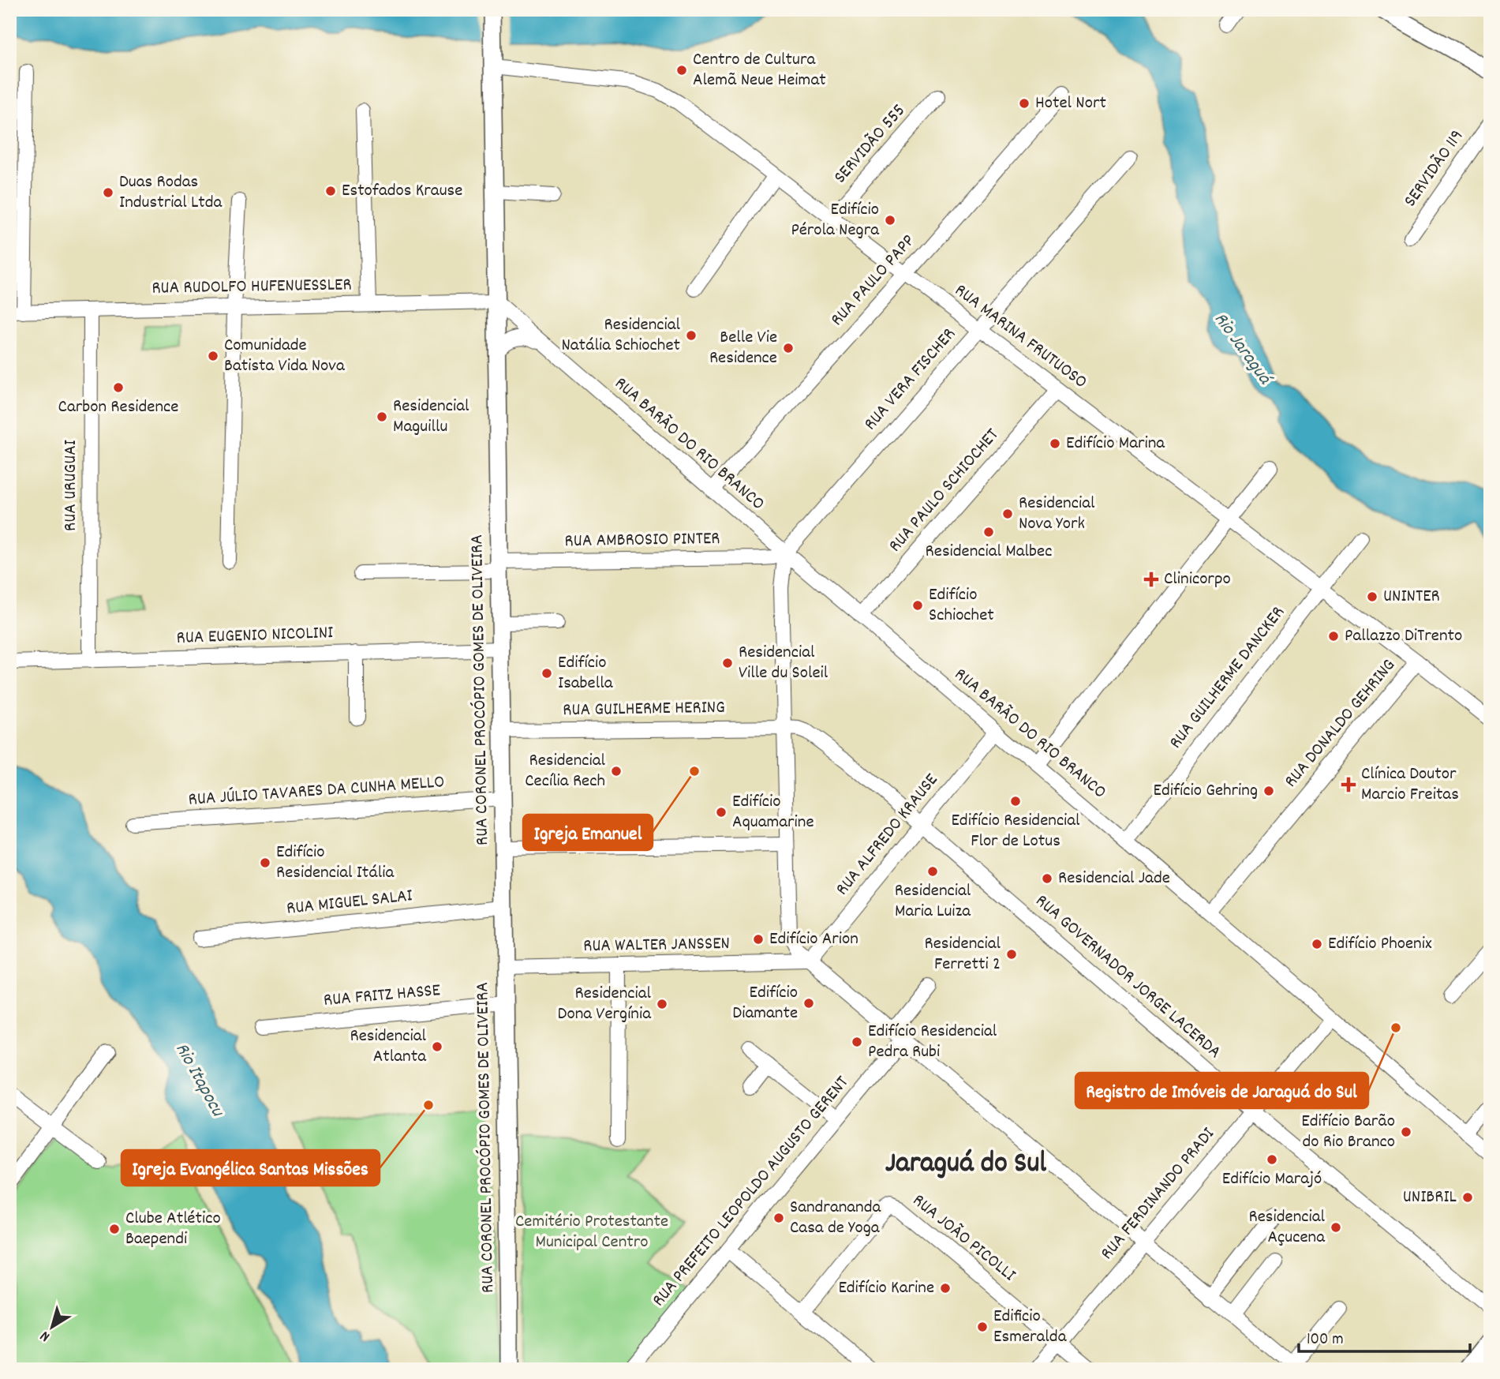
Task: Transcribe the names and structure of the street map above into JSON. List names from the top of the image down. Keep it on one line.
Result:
{"streets":{"main road":["RUA CORONEL PROCÓPIO GOMES DE OLIVEIRA"],"street":["SERVIDÃO 555","SERVIDÃO 119","RUA PAULO PAPP","RUA RUDOLFO HUFENUESSLER","RUA MARINA FRUTUOSO","RUA VERA FISCHER","RUA BARÃO DO RIO BRANCO","RUA URUGUAI","RUA PAULO SCHIOCHET","RUA AMBROSIO PINTER","RUA EUGENIO NICOLINI","RUA GUILHERME DANCKER","RUA GUILHERME HERING","RUA DONALDO GEHRING","RUA JÚLIO TAVARES DA CUNHA MELLO","RUA ALFREDO KRAUSE","RUA MIGUEL SALAI","RUA WALTER JANSSEN","RUA GOVERNADOR JORGE LACERDA","RUA FRITZ HASSE","RUA PREFEITO LEOPOLDO AUGUSTO GERENT","RUA FERDINANDO PRADI","RUA JOÃO PICOLLI"]},"crossings":[["SERVIDÃO 555","RUA MARINA FRUTUOSO"],["RUA PAULO PAPP","RUA MARINA FRUTUOSO"],["RUA PAULO PAPP","RUA BARÃO DO RIO BRANCO"],["RUA RUDOLFO HUFENUESSLER","RUA BARÃO DO RIO BRANCO"],["RUA RUDOLFO HUFENUESSLER","RUA URUGUAI"],["RUA RUDOLFO HUFENUESSLER","RUA CORONEL PROCÓPIO GOMES DE OLIVEIRA"],["RUA MARINA FRUTUOSO","RUA VERA FISCHER"],["RUA MARINA FRUTUOSO","RUA PAULO SCHIOCHET"],["RUA MARINA FRUTUOSO","RUA GUILHERME DANCKER"],["RUA MARINA FRUTUOSO","RUA CORONEL PROCÓPIO GOMES DE OLIVEIRA"],["RUA MARINA FRUTUOSO","RUA DONALDO GEHRING"],["RUA VERA FISCHER","RUA BARÃO DO RIO BRANCO"],["RUA VERA FISCHER","RUA AMBROSIO PINTER"],["RUA BARÃO DO RIO BRANCO","RUA PAULO SCHIOCHET"],["RUA BARÃO DO RIO BRANCO","RUA AMBROSIO PINTER"],["RUA BARÃO DO RIO BRANCO","RUA GUILHERME DANCKER"],["RUA BARÃO DO RIO BRANCO","RUA CORONEL PROCÓPIO GOMES DE OLIVEIRA"],["RUA BARÃO DO RIO BRANCO","RUA DONALDO GEHRING"],["RUA BARÃO DO RIO BRANCO","RUA ALFREDO KRAUSE"],["RUA BARÃO DO RIO BRANCO","RUA FERDINANDO PRADI"],["RUA URUGUAI","RUA EUGENIO NICOLINI"],["RUA AMBROSIO PINTER","RUA CORONEL PROCÓPIO GOMES DE OLIVEIRA"],["RUA EUGENIO NICOLINI","RUA CORONEL PROCÓPIO GOMES DE OLIVEIRA"],["RUA CORONEL PROCÓPIO GOMES DE OLIVEIRA","RUA GUILHERME HERING"],["RUA CORONEL PROCÓPIO GOMES DE OLIVEIRA","RUA JÚLIO TAVARES DA CUNHA MELLO"],["RUA CORONEL PROCÓPIO GOMES DE OLIVEIRA","RUA MIGUEL SALAI"],["RUA CORONEL PROCÓPIO GOMES DE OLIVEIRA","RUA WALTER JANSSEN"],["RUA CORONEL PROCÓPIO GOMES DE OLIVEIRA","RUA FRITZ HASSE"],["RUA GUILHERME HERING","RUA GOVERNADOR JORGE LACERDA"],["RUA ALFREDO KRAUSE","RUA WALTER JANSSEN"],["RUA ALFREDO KRAUSE","RUA GOVERNADOR JORGE LACERDA"],["RUA GOVERNADOR JORGE LACERDA","RUA FERDINANDO PRADI"],["RUA FERDINANDO PRADI","RUA JOÃO PICOLLI"]],"districts":["Jaraguá do Sul"],"water":["Rio Jaraguá","Rio Itapocu"],"parks":["Cemitério Protestante Municipal Centro"],"places":{"other":["Centro de Cultura Alemã Neue Heimat","Hotel Nort","Estofados Krause","Duas Rodas Industrial Ltda","Edifício Pérola Negra","Residencial Natália Schiochet","Belle Vie Residence","Comunidade Batista Vida Nova","Carbon Residence","Residencial Maguillu","Edifício Marina","Residencial Nova York","Residencial Malbec","UNINTER","Edifício Schiochet","Pallazzo DiTrento","Residencial Ville du Soleil","Edifício Isabella","Residencial Cecília Rech","Igreja Emanuel","Edifício Gehring","Edifício Residencial Flor de Lotus","Edifício Aquamarine","Edifício Residencial Itália","Residencial Maria Luiza","Residencial Jade","Edifício Arion","Edifício Phoenix","Residencial Ferretti 2","Edifício Diamante","Residencial Dona Vergínia","Registro de Imóveis de Jaraguá do Sul","Edifício Residencial Pedra Rubi","Residencial Atlanta","Igreja Evangélica Santas Missões","Edifício Barão do Rio Branco","Edifício Marajó","UNIBRIL","Sandrananda Casa de Yoga","Residencial Açucena","Clube Atlético Baependi","Edifício Karine","Edificio Esmeralda"],"health":["Clinicorpo","Clínica Doutor Marcio Freitas"]},"scale_bar":"100 m","north":"bottom left"}
